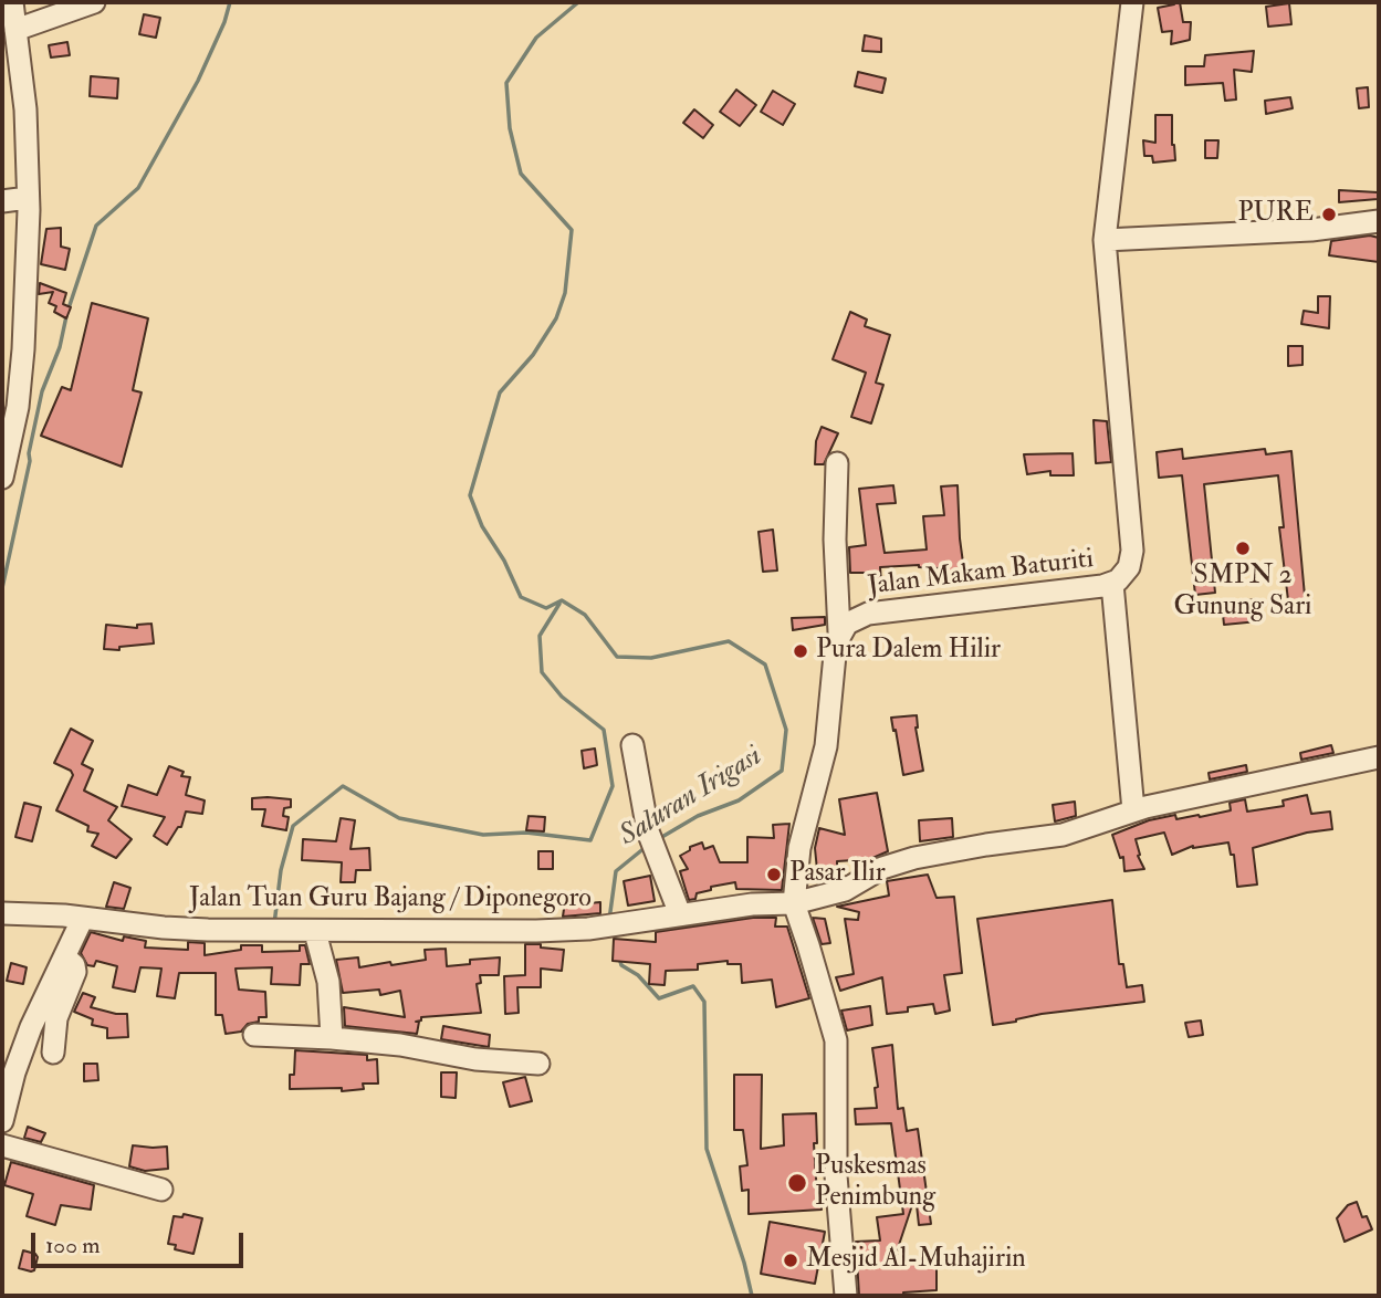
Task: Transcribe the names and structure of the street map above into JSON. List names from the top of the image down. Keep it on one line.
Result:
{"streets":{"street":["Jalan Makam Baturiti","Jalan Tuan Guru Bajang / Diponegoro"]},"water":["Saluran Irigasi"],"places":["PURE","SMPN 2 Gunung Sari","Pura Dalem Hilir","Pasar Ilir","Puskesmas Penimbung","Mesjid Al-Muhajirin"],"scale_bar":"100 m"}
